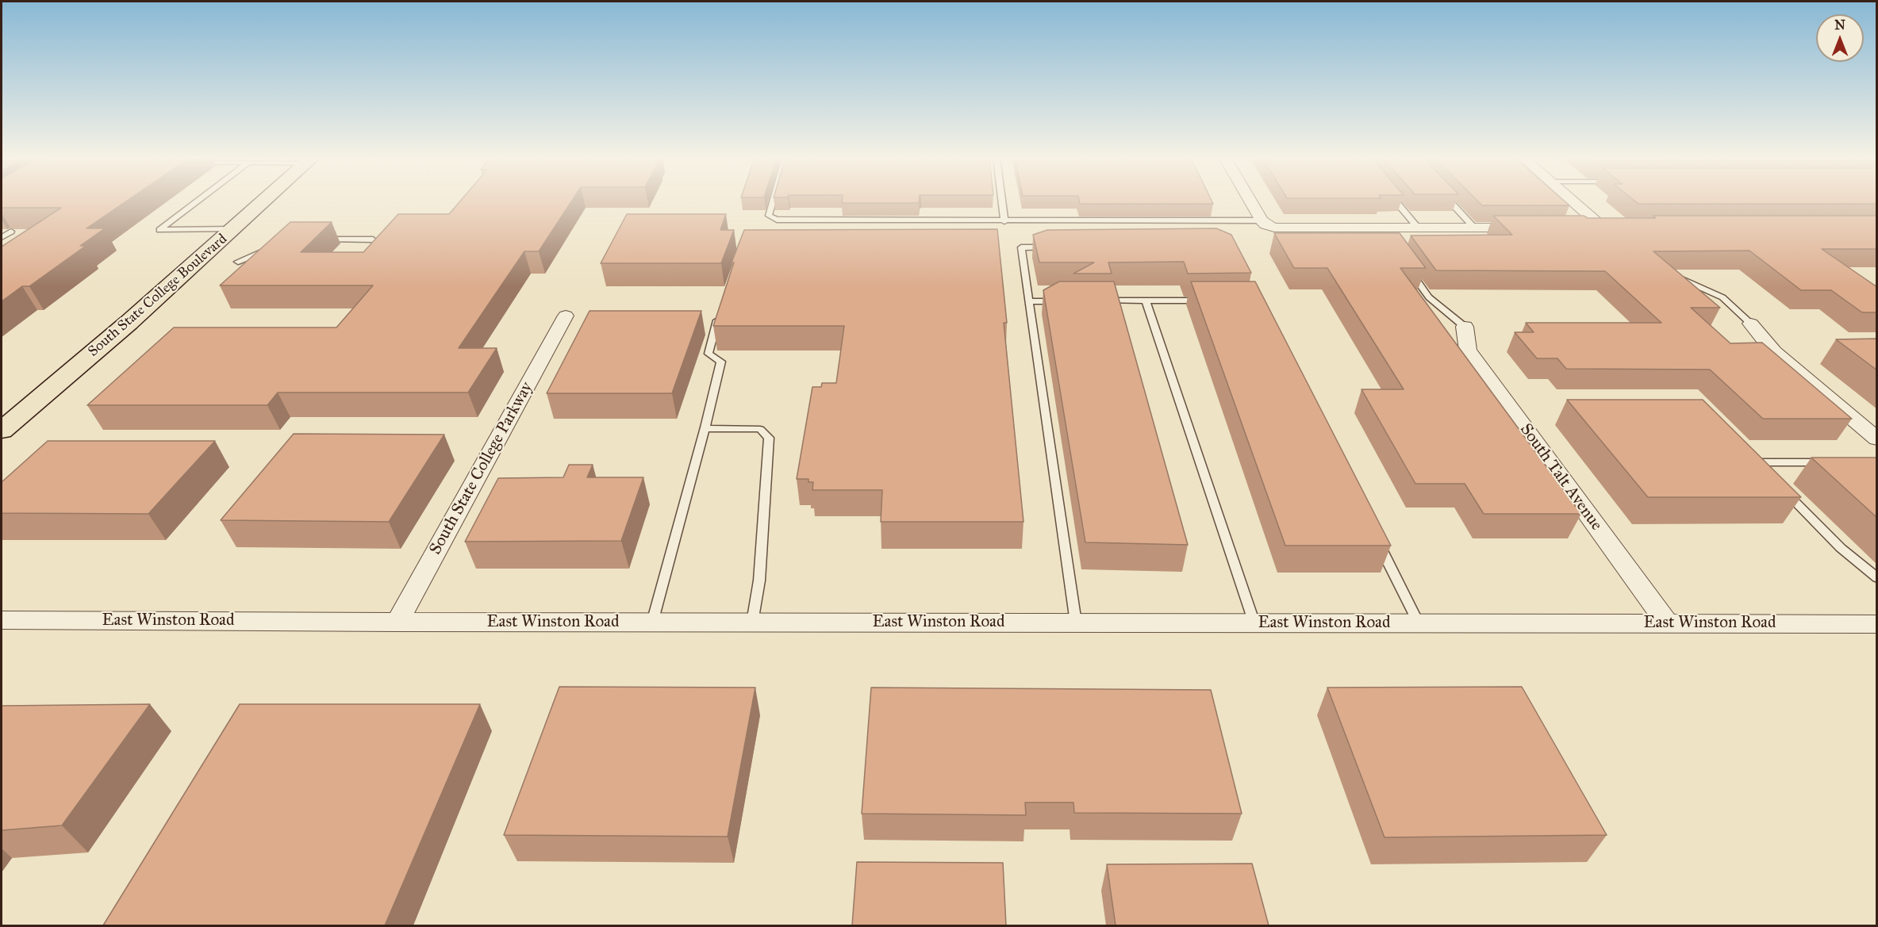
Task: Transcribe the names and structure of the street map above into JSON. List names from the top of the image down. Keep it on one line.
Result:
{"streets":{"main road":["South State College Boulevard"],"street":["South State College Parkway","South Talt Avenue","East Winston Road"]},"crossings":[["South State College Parkway","East Winston Road"],["South Talt Avenue","East Winston Road"]],"north":"top"}
